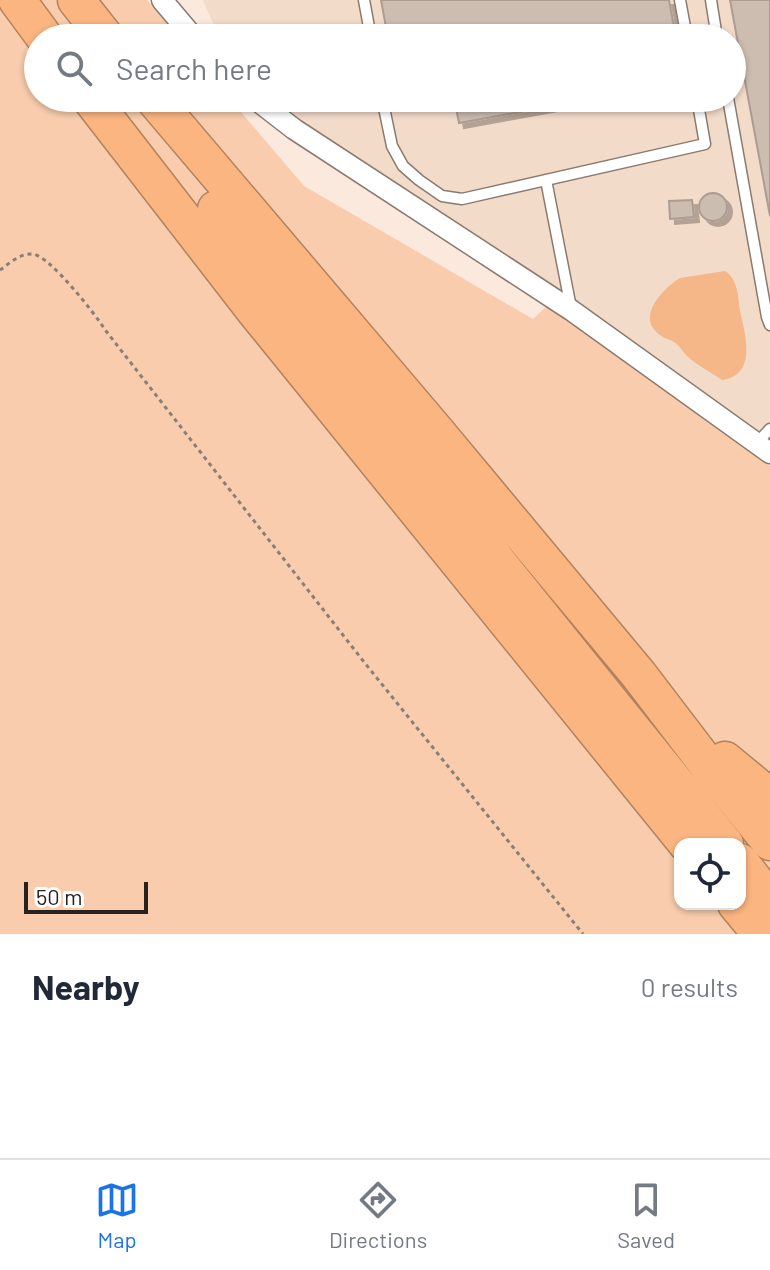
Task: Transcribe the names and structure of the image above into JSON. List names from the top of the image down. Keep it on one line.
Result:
{"scale_bar":"50 m","page":{"search":"Search here","scale":"50 m","heading":["Nearby","0 results"],"nav":["Map","Directions","Saved"]}}
